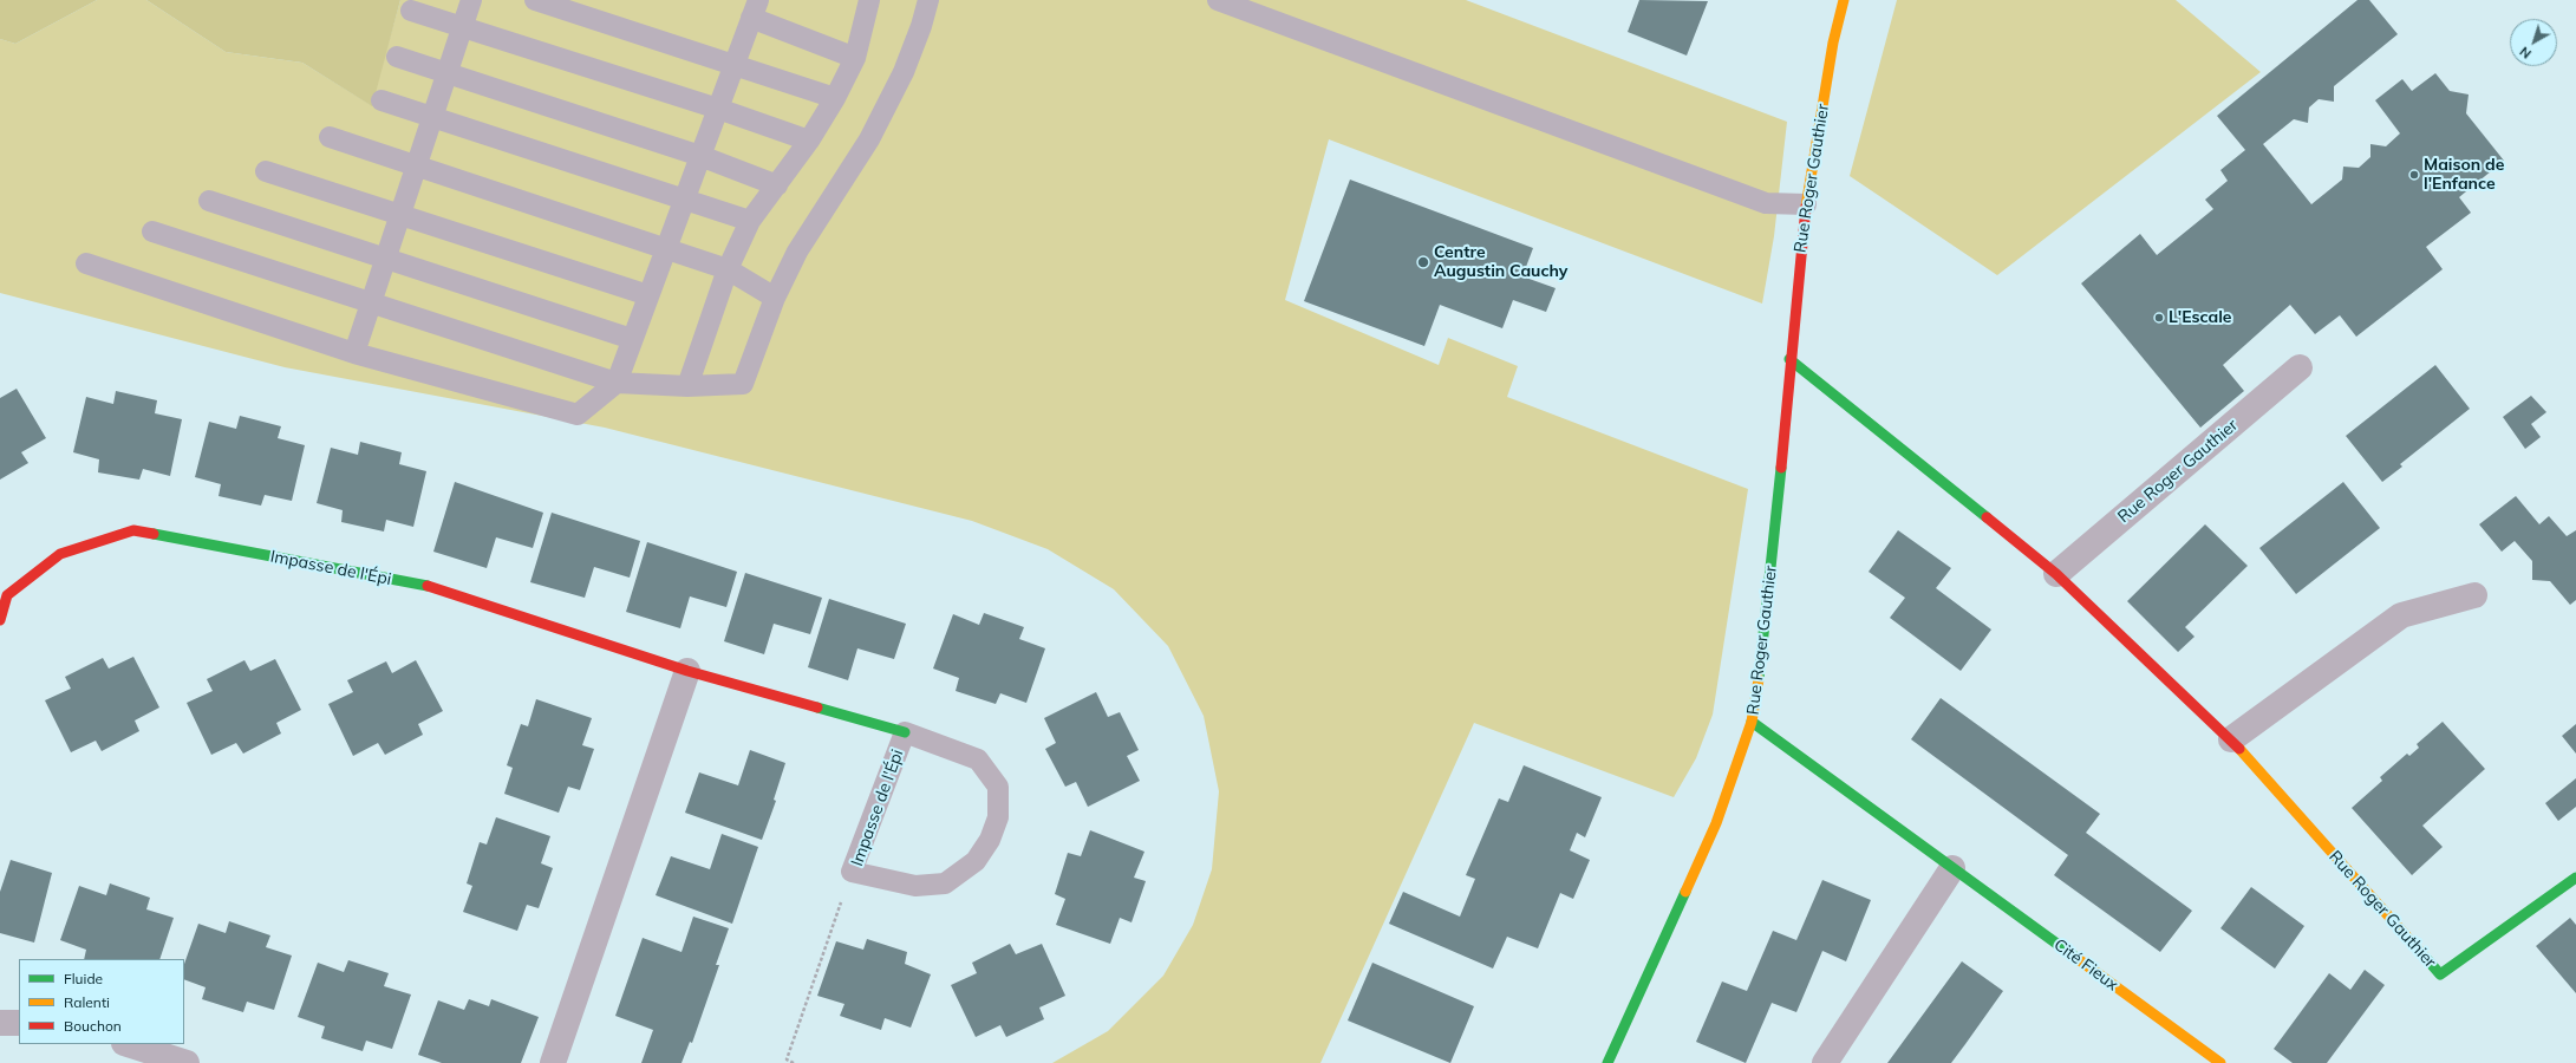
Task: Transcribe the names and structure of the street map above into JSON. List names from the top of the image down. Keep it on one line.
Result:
{"streets":{"street":["Rue Roger Gauthier","Impasse de l'Épi","Cité Fieux"]},"crossings":[["Rue Roger Gauthier","Cité Fieux"]],"places":["Maison de l'Enfance","Centre Augustin Cauchy","L'Escale"],"legend":["Fluide","Ralenti","Bouchon"],"north":"bottom left"}
